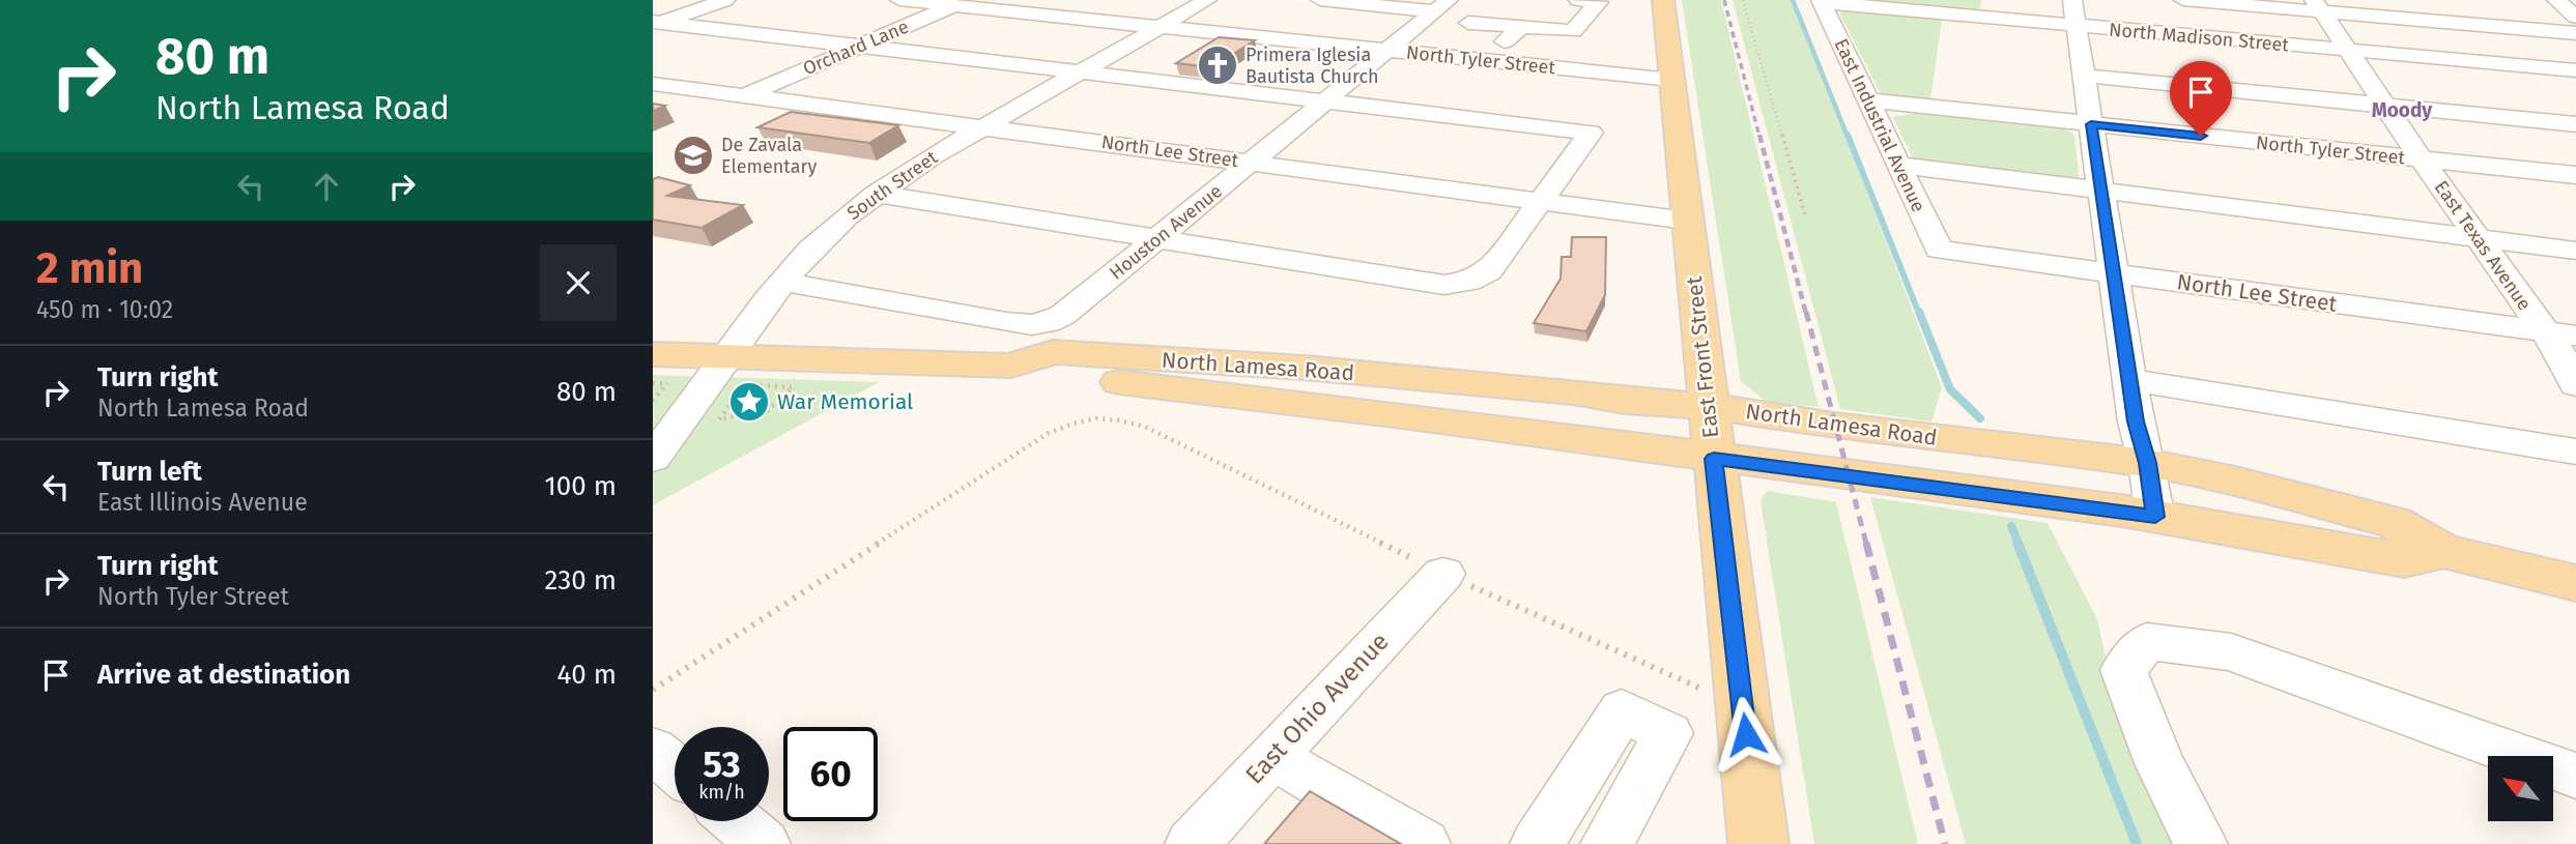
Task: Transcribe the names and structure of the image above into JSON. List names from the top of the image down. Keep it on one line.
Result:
{"streets":{"main road":["East Front Street","North Lamesa Road"],"street":["North Madison Street","Orchard Lane","North Tyler Street","East Industrial Avenue","North Lee Street","South Street","Houston Avenue","East Texas Avenue","East Ohio Avenue"]},"crossings":[["North Madison Street","East Industrial Avenue"],["North Madison Street","East Texas Avenue"],["Orchard Lane","North Tyler Street"],["Orchard Lane","North Lee Street"],["North Tyler Street","East Industrial Avenue"],["North Tyler Street","South Street"],["North Tyler Street","Houston Avenue"],["North Tyler Street","East Texas Avenue"],["North Tyler Street","East Front Street"],["East Industrial Avenue","North Lee Street"],["North Lee Street","South Street"],["North Lee Street","Houston Avenue"],["North Lee Street","East Texas Avenue"],["North Lee Street","East Front Street"],["South Street","Houston Avenue"],["South Street","North Lamesa Road"],["East Front Street","North Lamesa Road"]],"districts":["Moody"],"places":{"church":["Primera Iglesia Bautista Church"],"school or university":["De Zavala Elementary"],"place":["War Memorial"]},"north":"top left","page":{"turn":["80 m","North Lamesa Road"],"heading":["2 min","450 m · 10:02"],"list":[{"name":"Turn right","note":"North Lamesa Road","value":"80 m"},{"name":"Turn left","note":"East Illinois Avenue","value":"100 m"},{"name":"Turn right","note":"North Tyler Street","value":"230 m"},{"name":"Arrive at destination","value":"40 m"}],"speed":"53 km/h","limit":"60"}}
